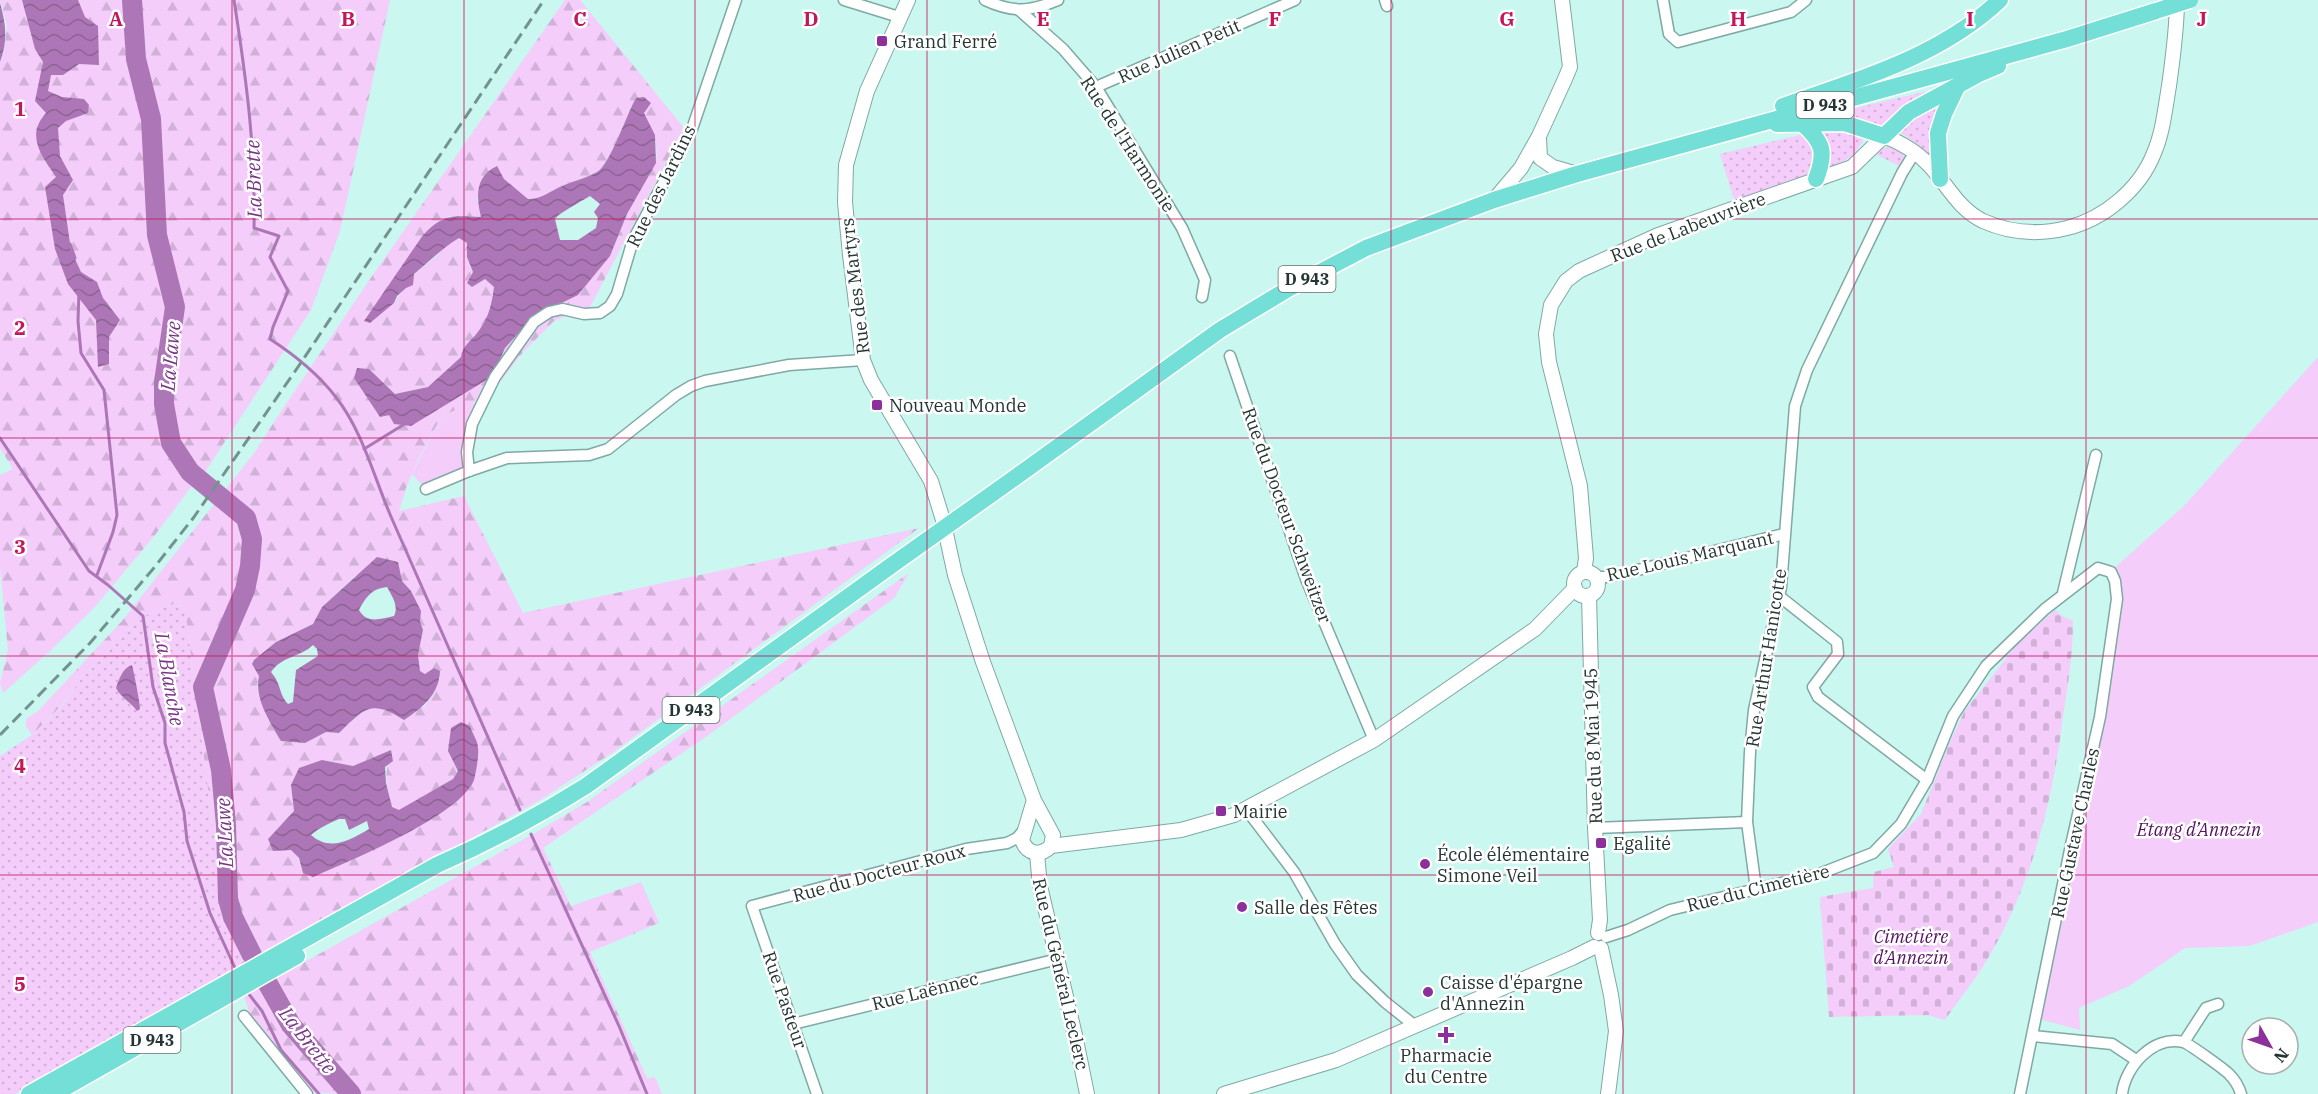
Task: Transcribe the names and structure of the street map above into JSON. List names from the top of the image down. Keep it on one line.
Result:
{"streets":{"main road":["D 943"],"street":["Rue Julien Petit","Rue de l'Harmonie","Rue des Jardins","Rue de Labeuvrière","Rue des Martyrs","Rue du Docteur Schweitzer","Rue Louis Marquant","Rue Arthur Hanicotte","Rue du 8 Mai 1945","Rue Gustave Charles","Rue du Docteur Roux","Rue du Cimetière","Rue du Général Leclerc","Rue Laënnec","Rue Pasteur"]},"crossings":[["Rue Julien Petit","Rue de l'Harmonie"],["Rue de Labeuvrière","Rue Louis Marquant"],["Rue de Labeuvrière","Rue du 8 Mai 1945"],["Rue Louis Marquant","Rue Arthur Hanicotte"],["Rue Louis Marquant","Rue du 8 Mai 1945"],["Rue Arthur Hanicotte","Rue du Cimetière"],["Rue du 8 Mai 1945","Rue du Cimetière"],["Rue Gustave Charles","Rue du Cimetière"],["Rue du Docteur Roux","Rue du Général Leclerc"],["Rue du Docteur Roux","Rue Pasteur"],["Rue du Général Leclerc","Rue Laënnec"],["Rue Laënnec","Rue Pasteur"]],"water":["La Brette","La Lawe","La Blanche"],"parks":["Étang d’Annezin","Cimetière d’Annezin"],"places":{"transit":["Grand Ferré","Nouveau Monde","Mairie","Egalité"],"other":["École élémentaire Simone Veil","Salle des Fêtes","Caisse d'épargne d'Annezin"],"health":["Pharmacie du Centre"]},"north":"bottom right","grid":{"columns":["A","B","C","D","E","F","G","H","I","J"],"rows":["1","2","3","4","5"]}}
